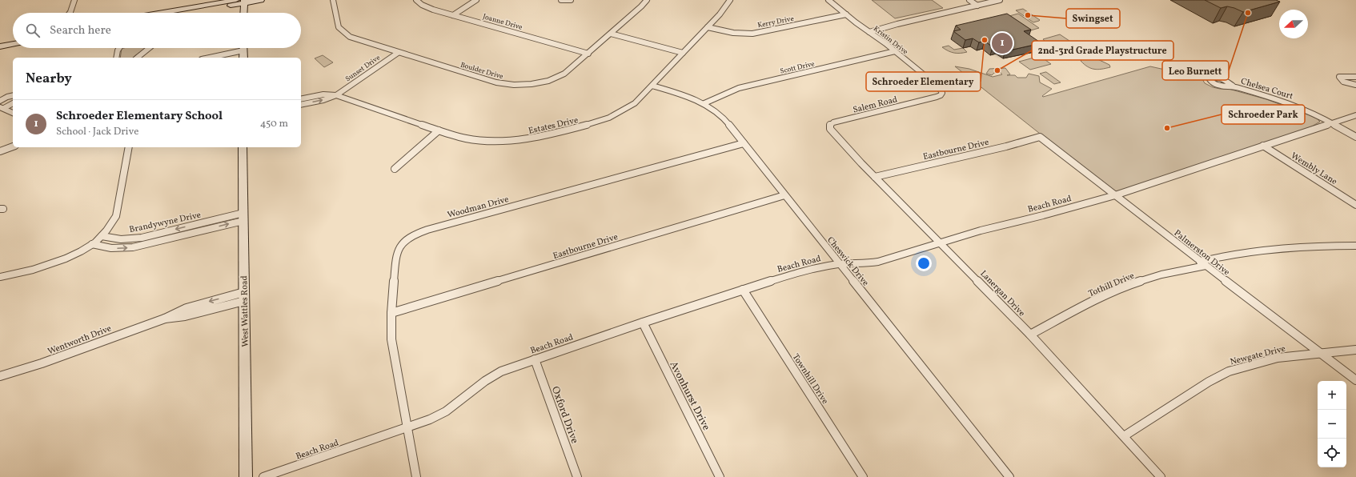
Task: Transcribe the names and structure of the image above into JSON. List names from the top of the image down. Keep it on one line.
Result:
{"streets":{"street":["Joanne Drive","Kerry Drive","Kristin Drive","Scott Drive","Sunset Drive","Boulder Drive","Chelsea Court","Salem Road","Estates Drive","Eastbourne Drive","Wembly Lane","Beach Road","Woodman Drive","Brandywyne Drive","Palmerston Drive","Cheswick Drive","Tothill Drive","Lanergan Drive","West Wattles Road","Wentworth Drive","Newgate Drive","Townhill Drive","Avonhurst Drive","Oxford Drive"]},"crossings":[["Joanne Drive","Boulder Drive"],["Kerry Drive","Kristin Drive"],["Kerry Drive","Estates Drive"],["Kristin Drive","Scott Drive"],["Kristin Drive","Salem Road"],["Scott Drive","Cheswick Drive"],["Sunset Drive","Boulder Drive"],["Sunset Drive","Estates Drive"],["Chelsea Court","Beach Road"],["Salem Road","Lanergan Drive"],["Estates Drive","Cheswick Drive"],["Eastbourne Drive","Woodman Drive"],["Eastbourne Drive","Palmerston Drive"],["Eastbourne Drive","Cheswick Drive"],["Eastbourne Drive","Lanergan Drive"],["Wembly Lane","Beach Road"],["Beach Road","Woodman Drive"],["Beach Road","Palmerston Drive"],["Beach Road","Cheswick Drive"],["Beach Road","Lanergan Drive"],["Beach Road","Townhill Drive"],["Beach Road","Avonhurst Drive"],["Beach Road","Oxford Drive"],["Woodman Drive","Cheswick Drive"],["Brandywyne Drive","West Wattles Road"],["Palmerston Drive","Tothill Drive"],["Palmerston Drive","Newgate Drive"],["Tothill Drive","Lanergan Drive"],["Lanergan Drive","Newgate Drive"],["West Wattles Road","Wentworth Drive"]],"places":["Leo Burnett","Swingset","Schroeder Elementary","2nd-3rd Grade Playstructure","Schroeder Park"],"north":"left","page":{"search":"Search here","pins":"1","heading":"Nearby","list":[{"mark":"1","name":"Schroeder Elementary School","note":"School · Jack Drive","value":"450 m"}],"map_buttons":["+","−"]}}
